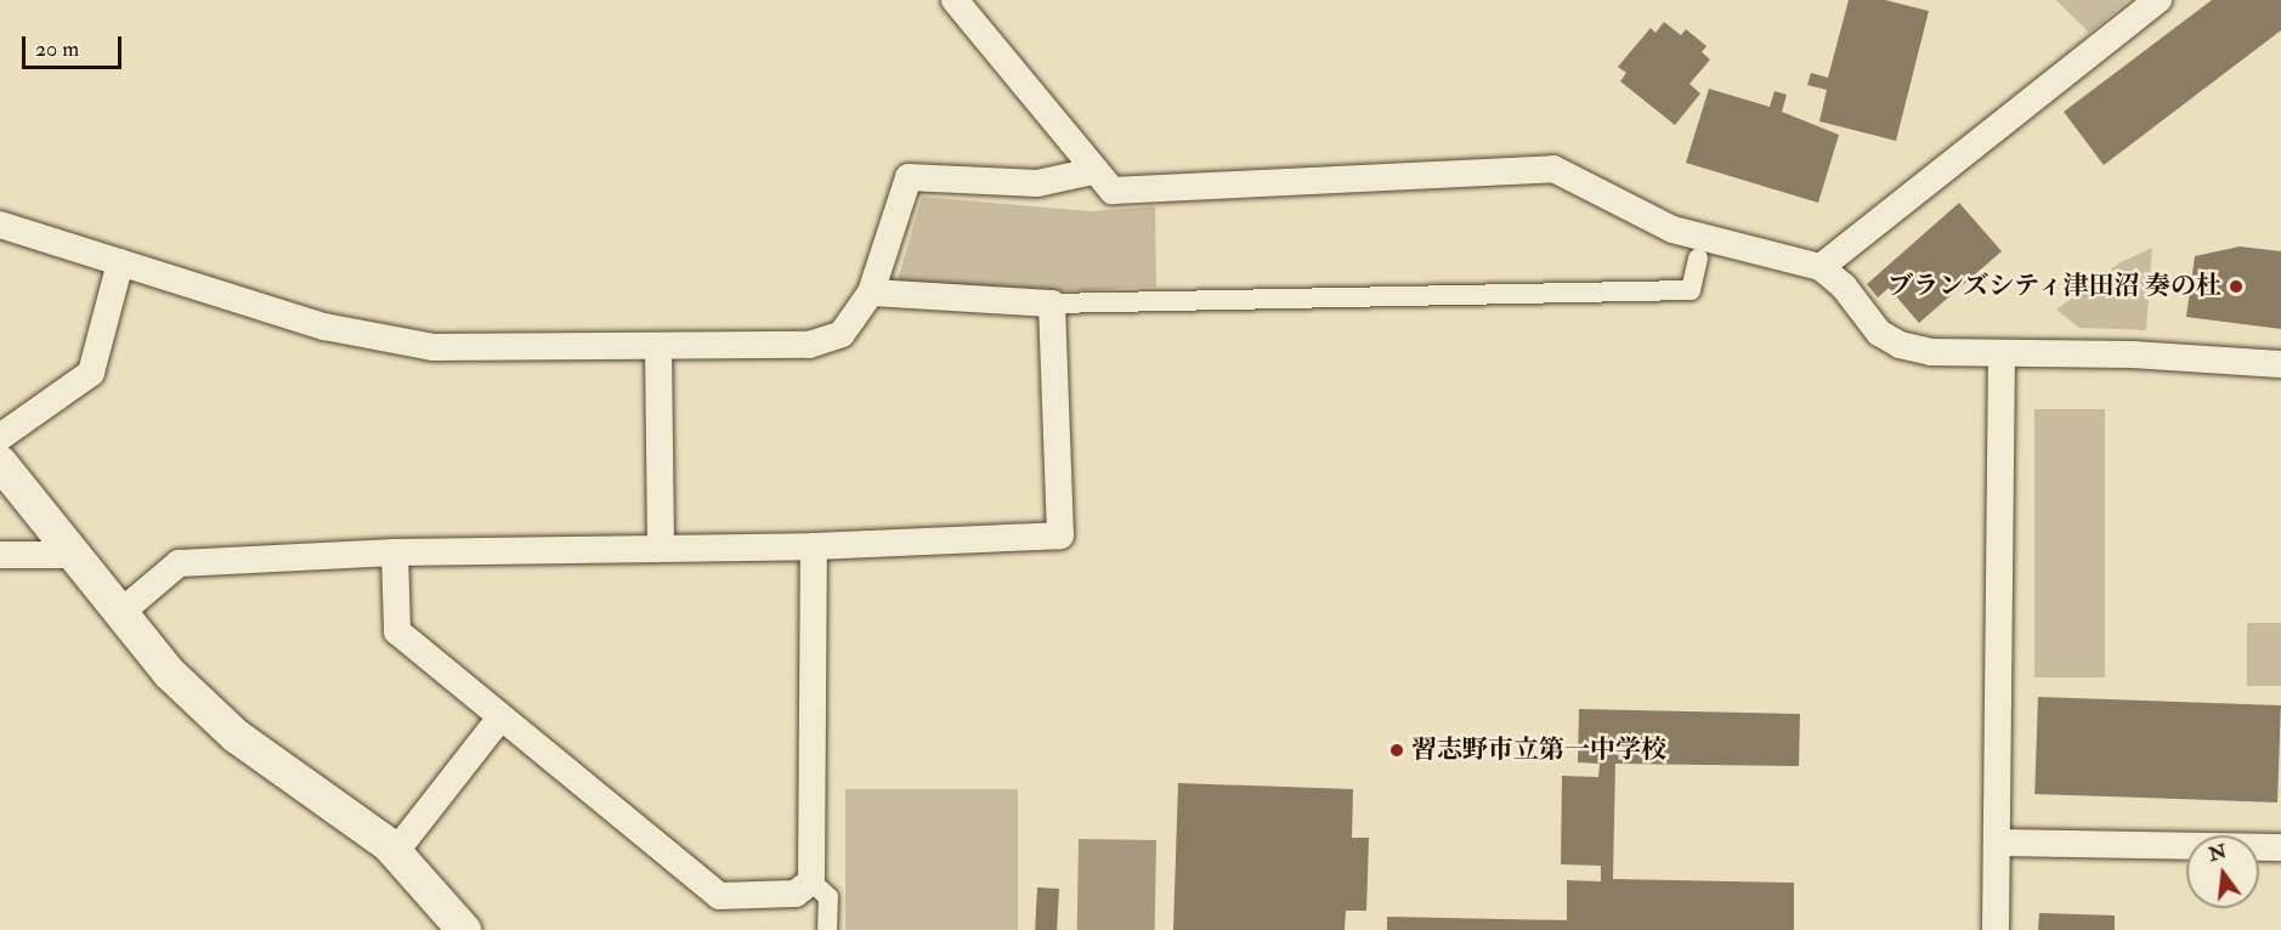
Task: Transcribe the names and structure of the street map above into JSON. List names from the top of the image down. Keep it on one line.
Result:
{"places":["ブランズシティ津田沼 奏の杜","習志野市立第一中学校"],"scale_bar":"20 m","north":"top"}
